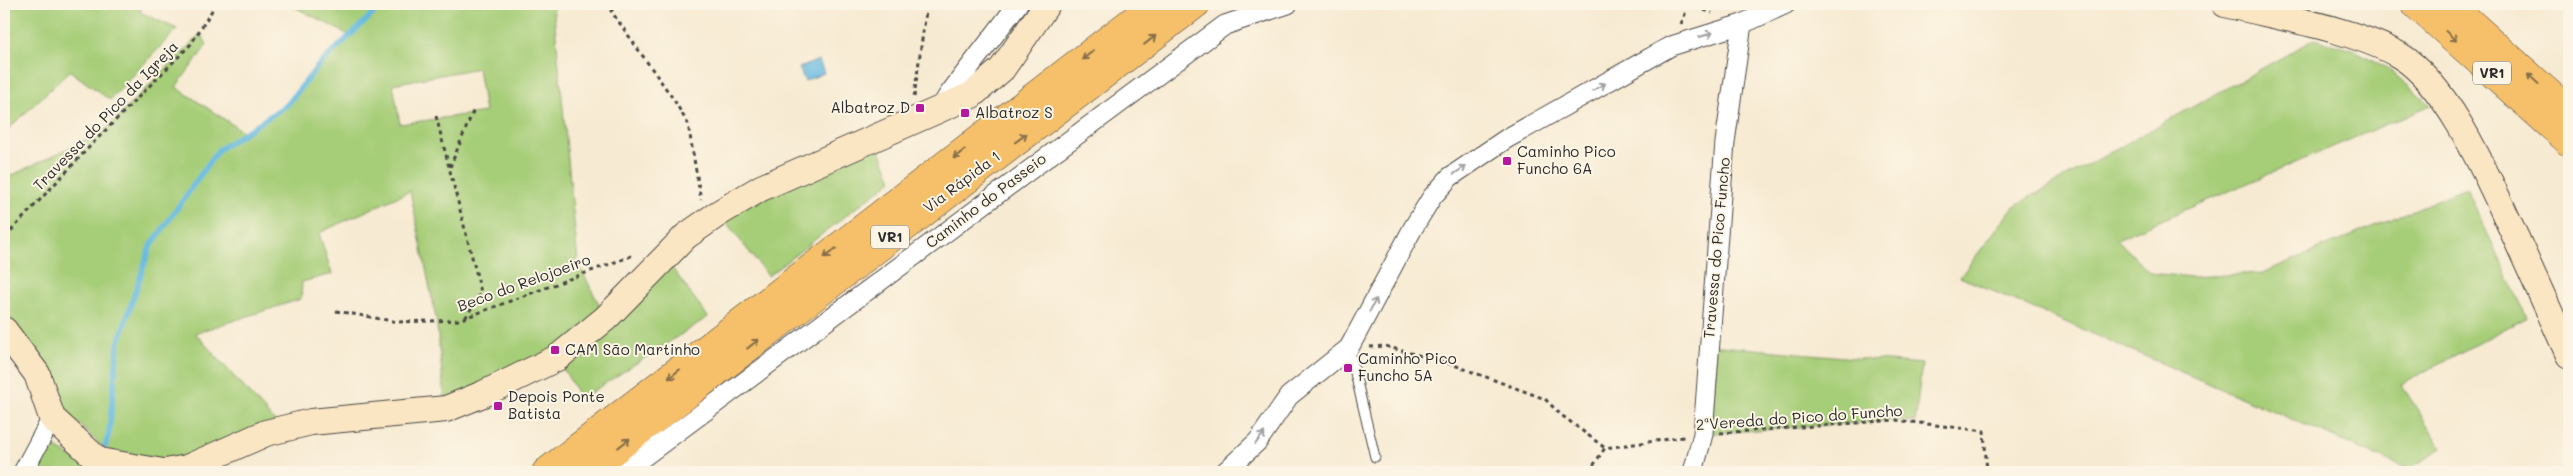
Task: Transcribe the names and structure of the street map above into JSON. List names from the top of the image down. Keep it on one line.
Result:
{"streets":{"highway":["VR1","Via Rápida 1"],"street":["Caminho do Passeio","Travessa do Pico Funcho"],"path":["Travessa do Pico da Igreja","Beco do Relojoeiro","2ªVereda do Pico do Funcho"]},"crossings":[["Travessa do Pico Funcho","2ªVereda do Pico do Funcho"]],"places":{"transit":["Albatroz D","Albatroz S","Caminho Pico Funcho 6A","CAM São Martinho","Caminho Pico Funcho 5A","Depois Ponte Batista"]}}
